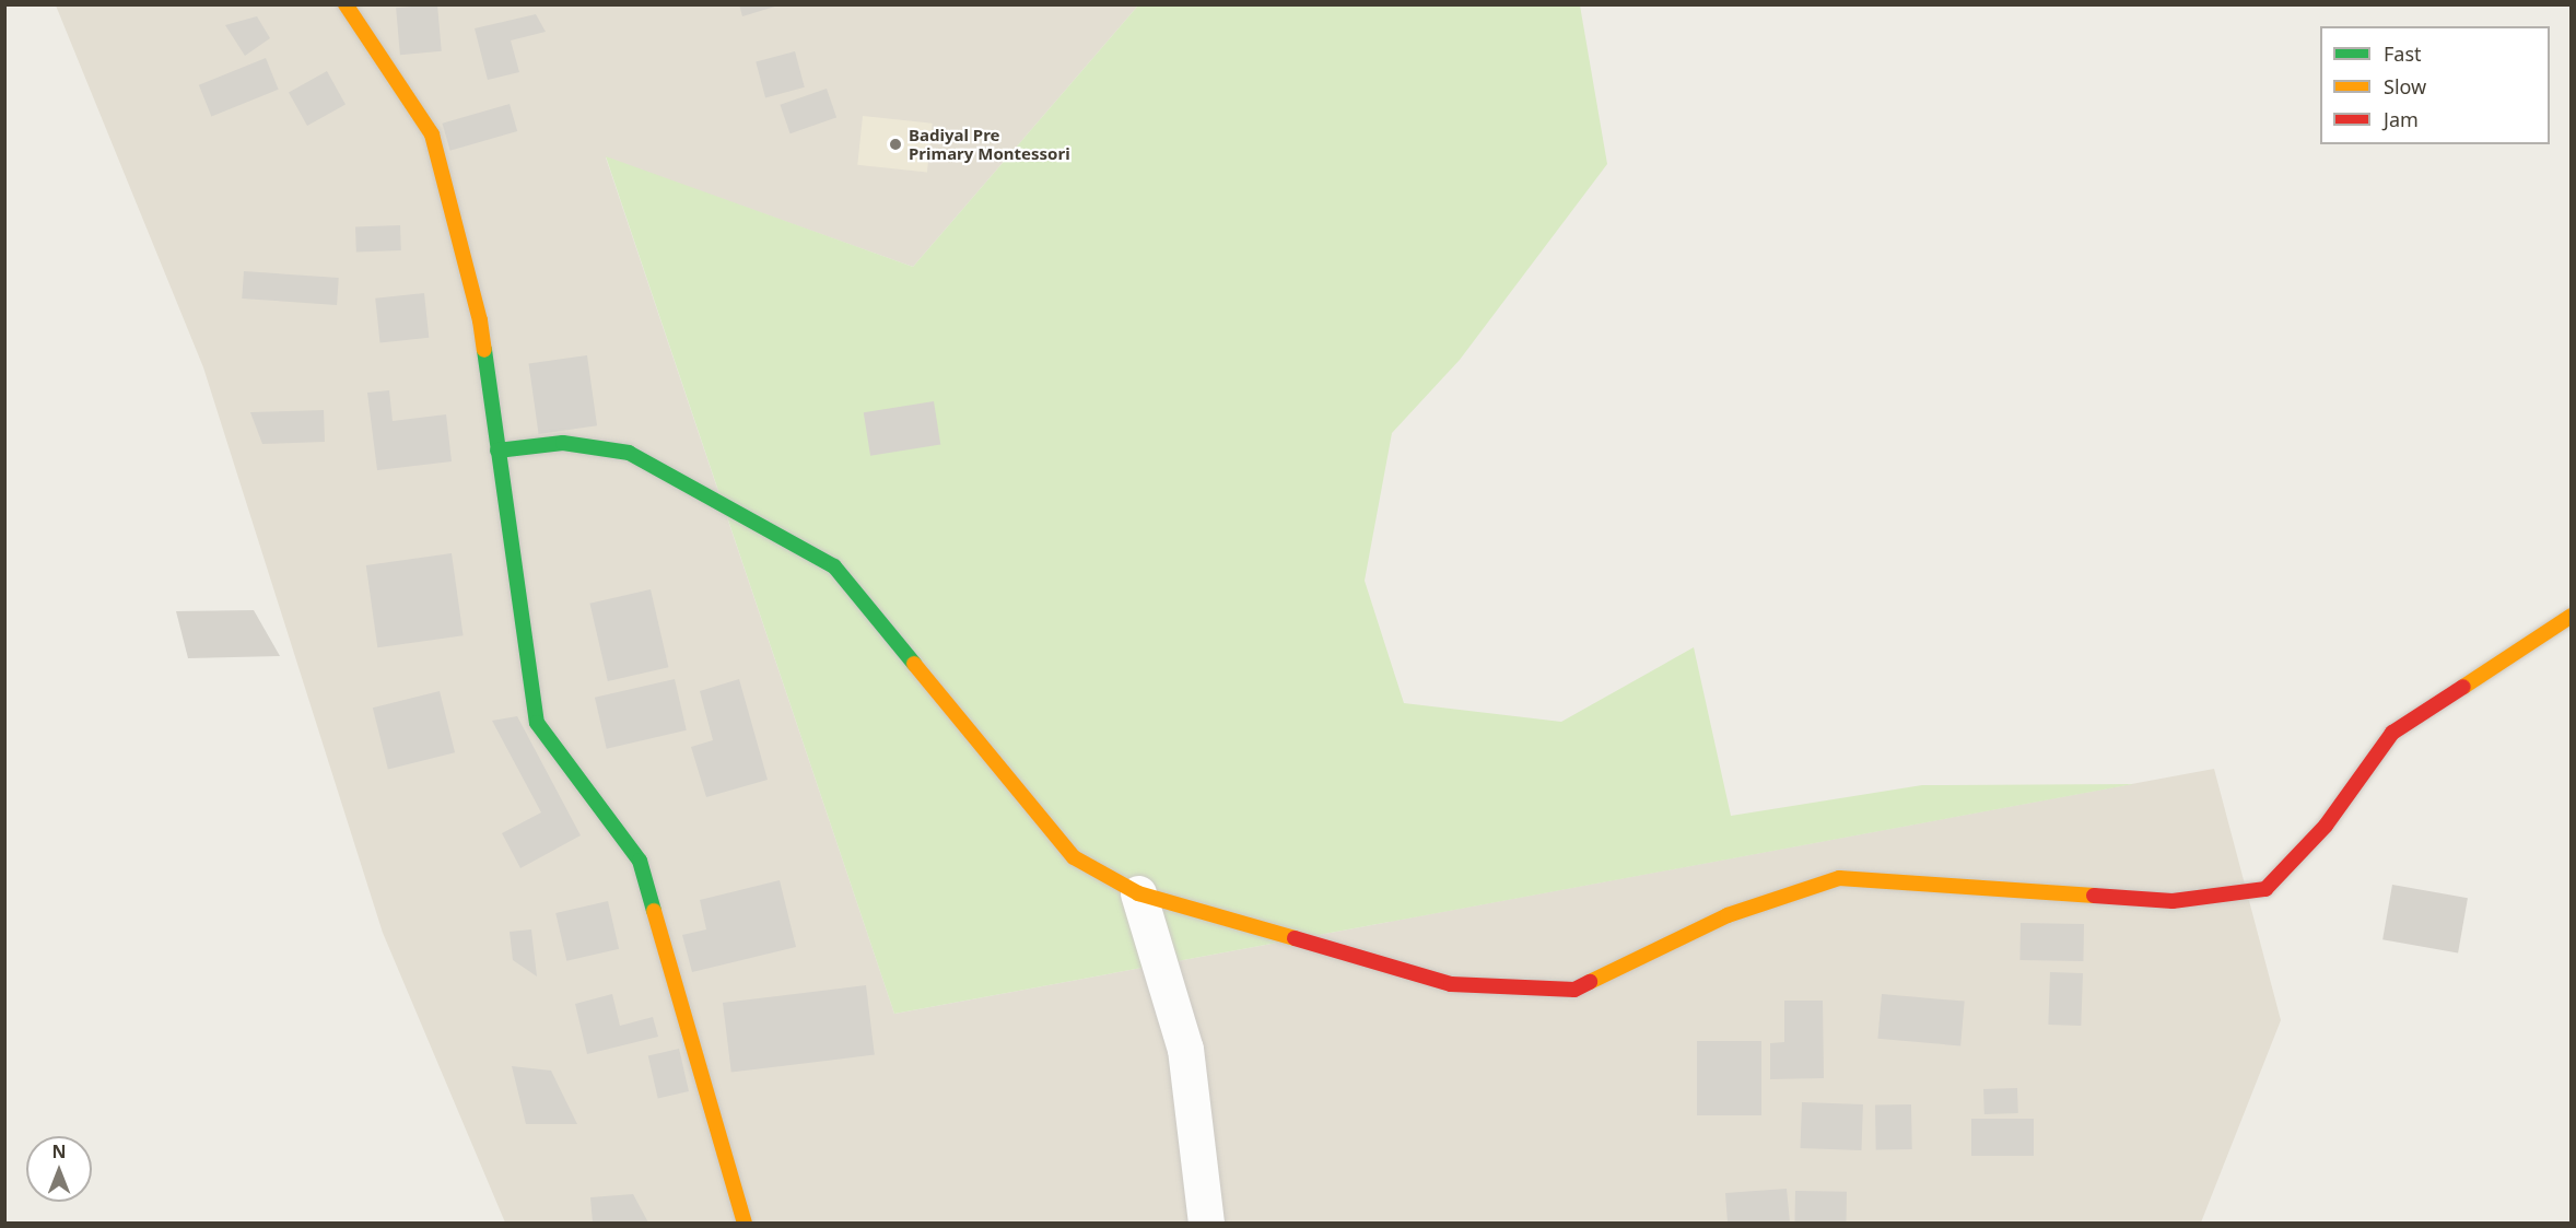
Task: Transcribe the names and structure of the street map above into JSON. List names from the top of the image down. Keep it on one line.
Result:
{"places":["Badiyal Pre Primary Montessori"],"legend":["Fast","Slow","Jam"],"north":"top"}
